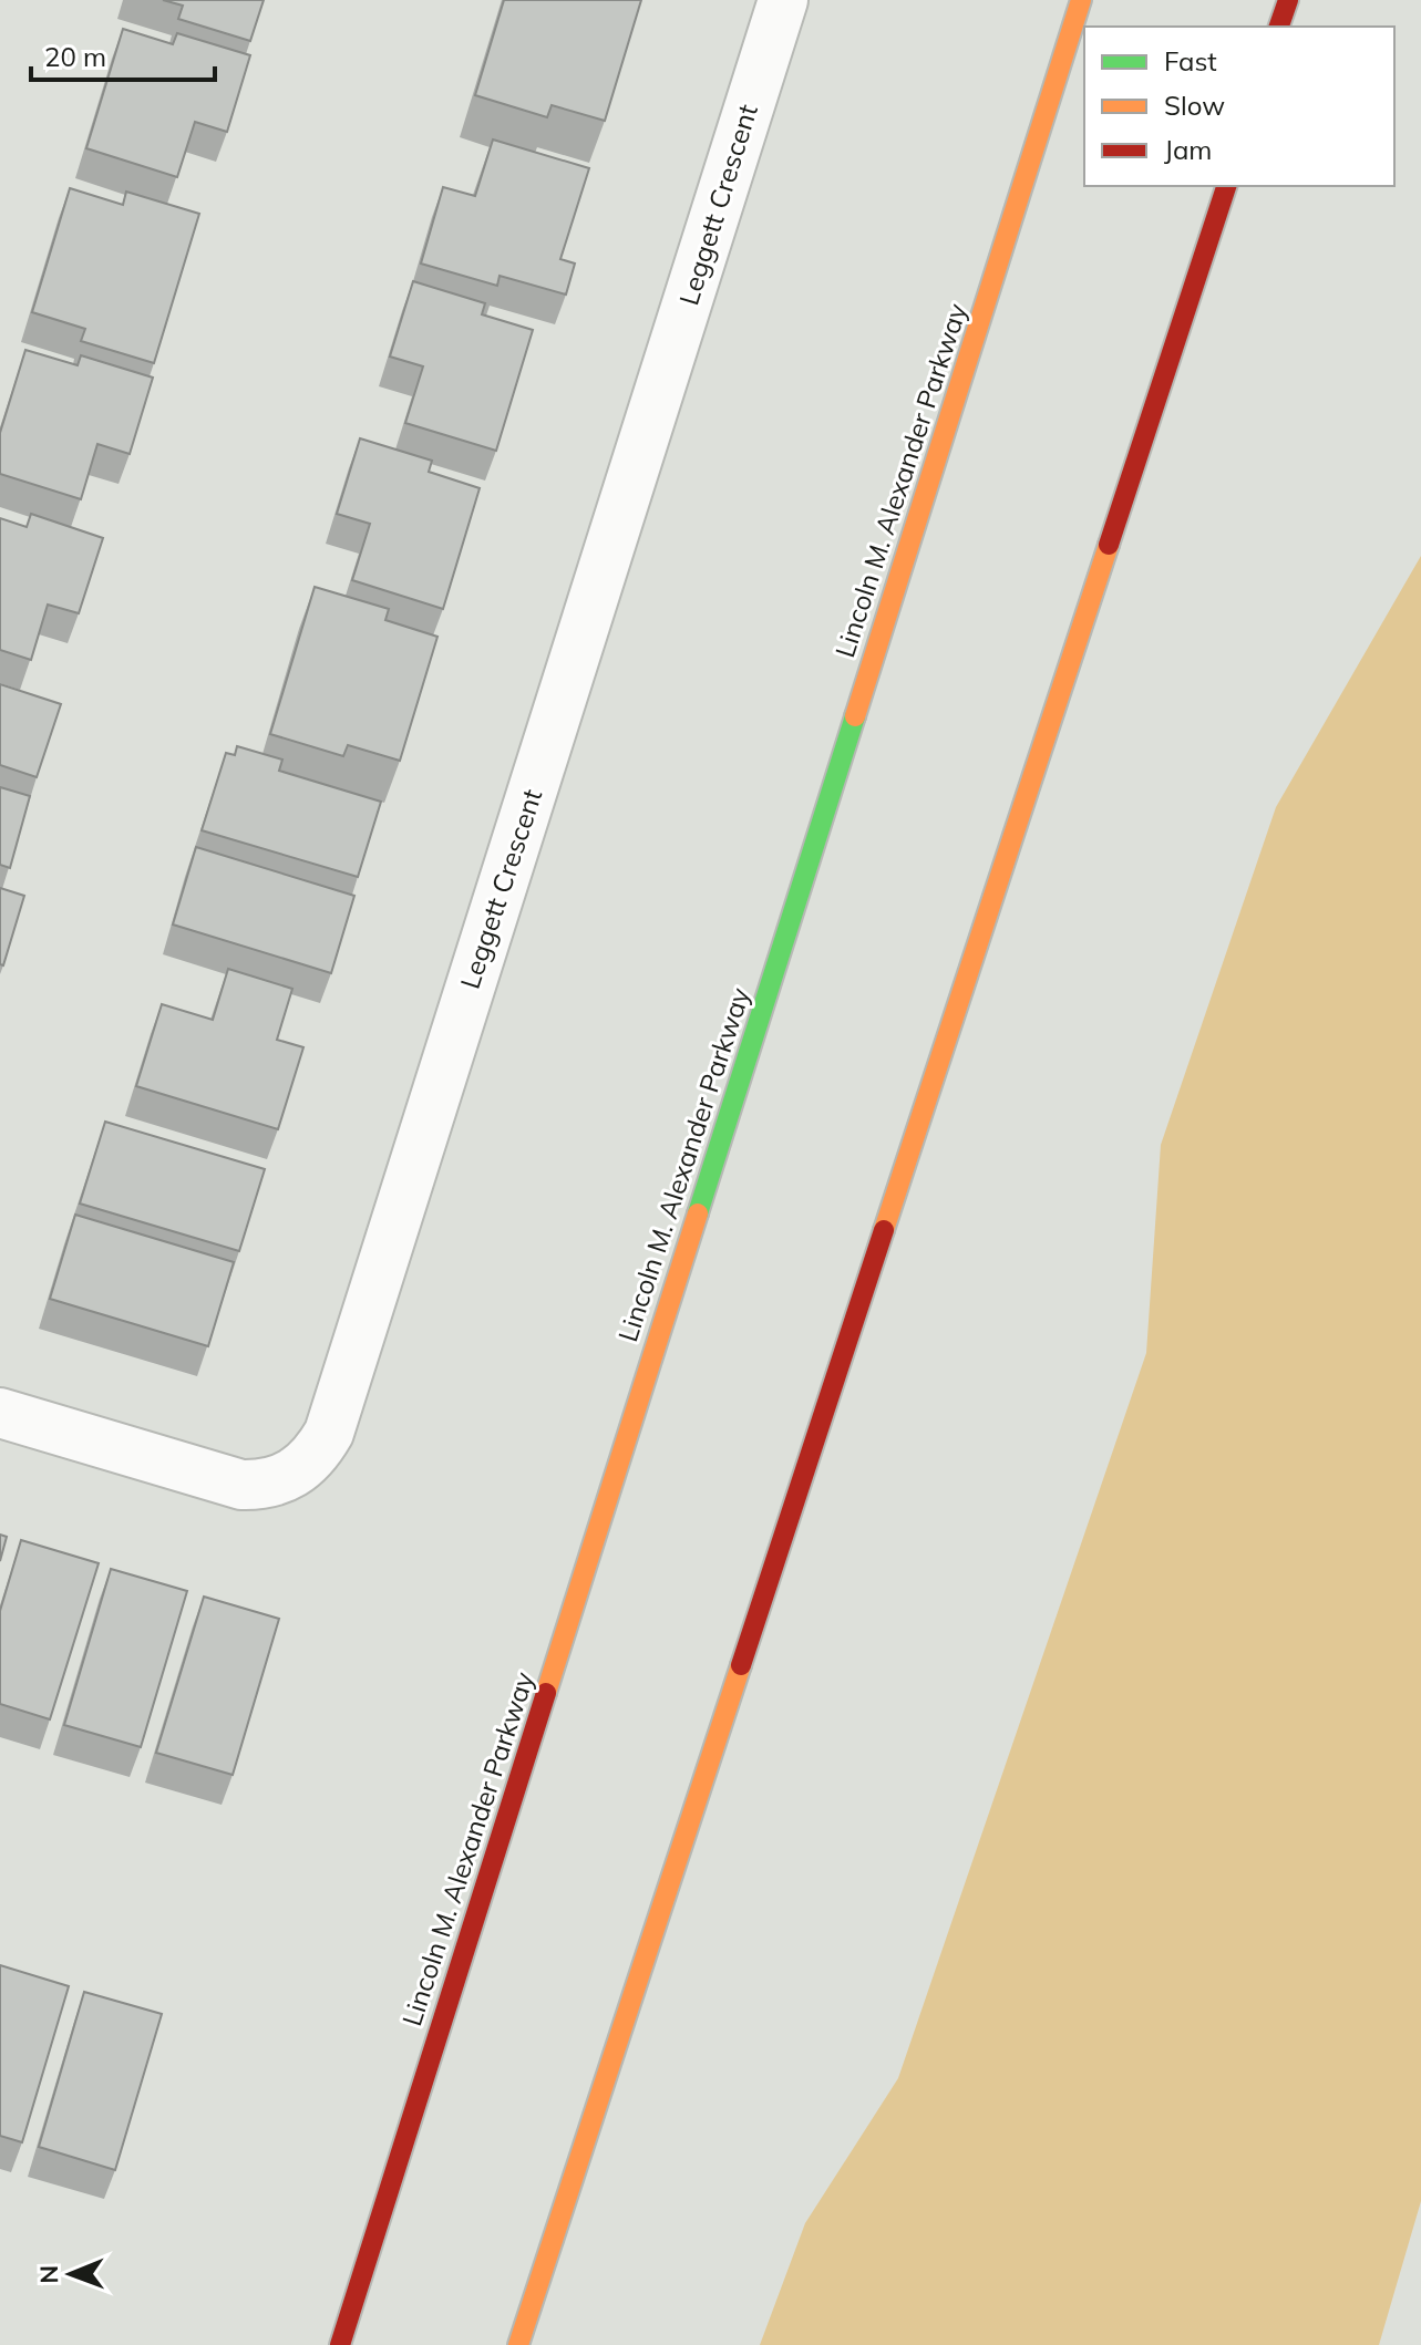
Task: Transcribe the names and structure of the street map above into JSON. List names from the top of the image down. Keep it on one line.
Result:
{"streets":{"highway":["Lincoln M. Alexander Parkway"],"street":["Leggett Crescent"]},"legend":["Fast","Slow","Jam"],"scale_bar":"20 m","north":"left"}
